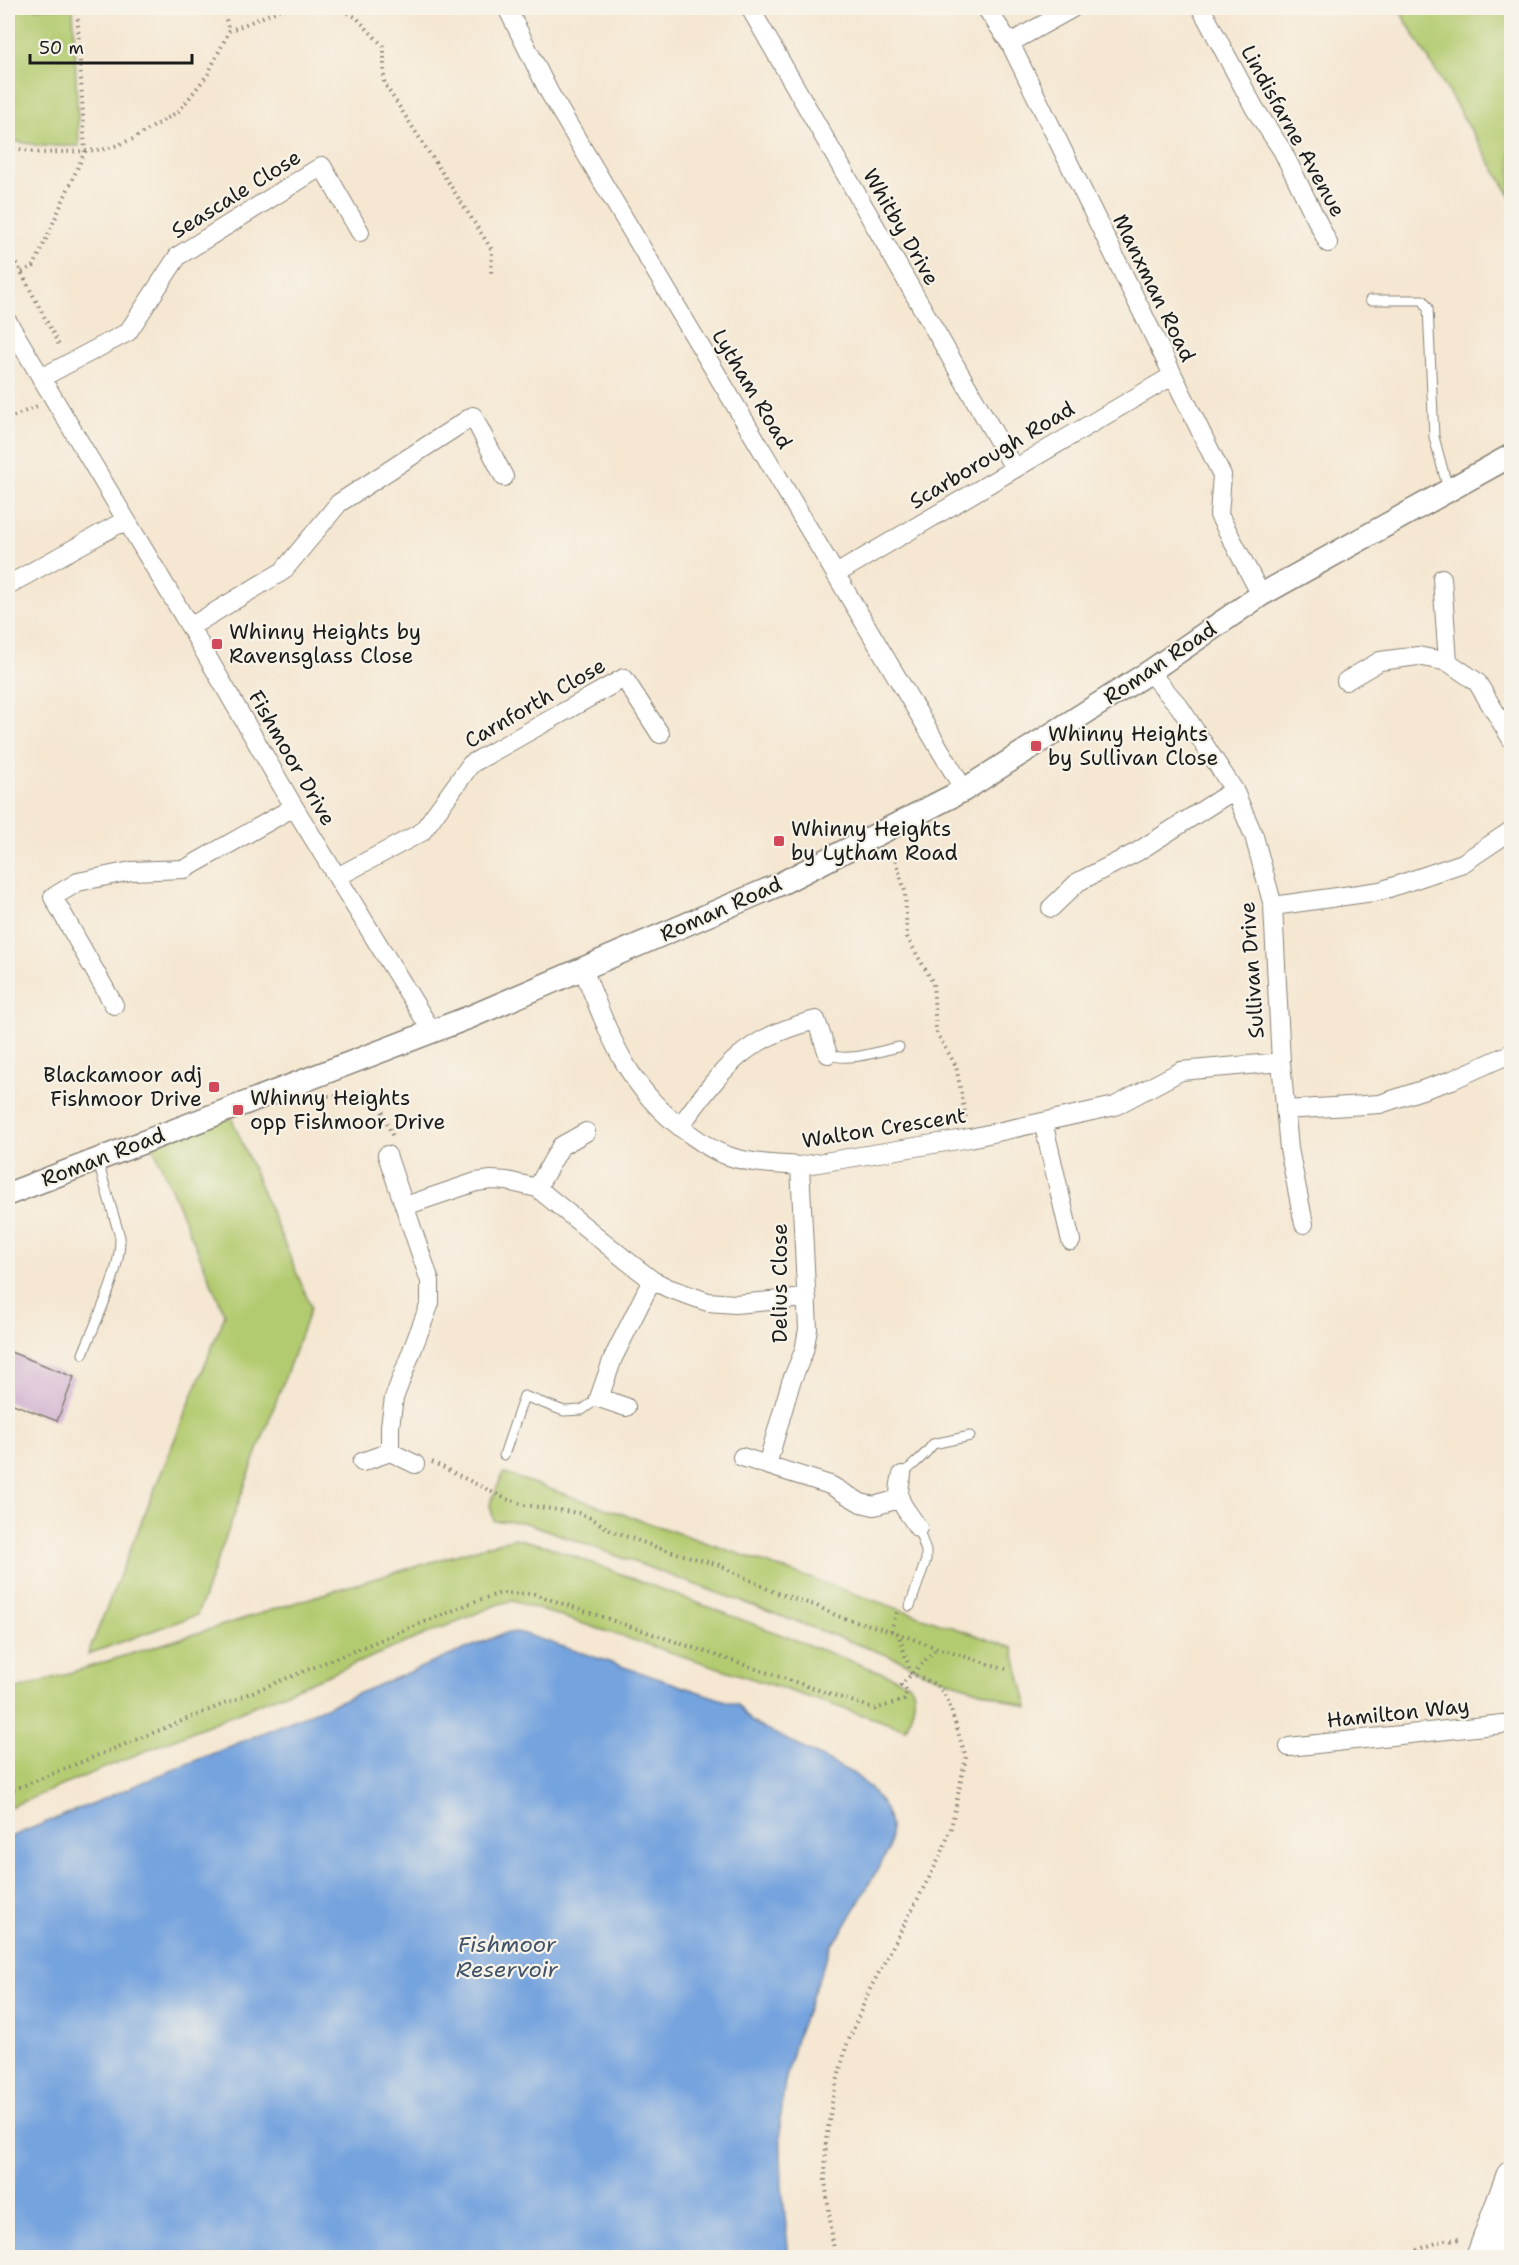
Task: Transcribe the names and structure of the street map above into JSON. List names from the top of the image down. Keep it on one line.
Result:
{"streets":{"street":["Lindisfarne Avenue","Seascale Close","Whitby Drive","Manxman Road","Lytham Road","Scarborough Road","Roman Road","Carnforth Close","Fishmoor Drive","Sullivan Drive","Walton Crescent","Delius Close","Hamilton Way"]},"crossings":[["Seascale Close","Fishmoor Drive"],["Whitby Drive","Scarborough Road"],["Manxman Road","Scarborough Road"],["Manxman Road","Roman Road"],["Lytham Road","Scarborough Road"],["Lytham Road","Roman Road"],["Roman Road","Fishmoor Drive"],["Roman Road","Sullivan Drive"],["Roman Road","Walton Crescent"],["Carnforth Close","Fishmoor Drive"],["Sullivan Drive","Walton Crescent"],["Walton Crescent","Delius Close"]],"water":["Fishmoor Reservoir"],"places":{"transit":["Whinny Heights by Ravensglass Close","Whinny Heights by Sullivan Close","Whinny Heights by Lytham Road","Blackamoor adj Fishmoor Drive","Whinny Heights opp Fishmoor Drive"]},"scale_bar":"50 m"}
